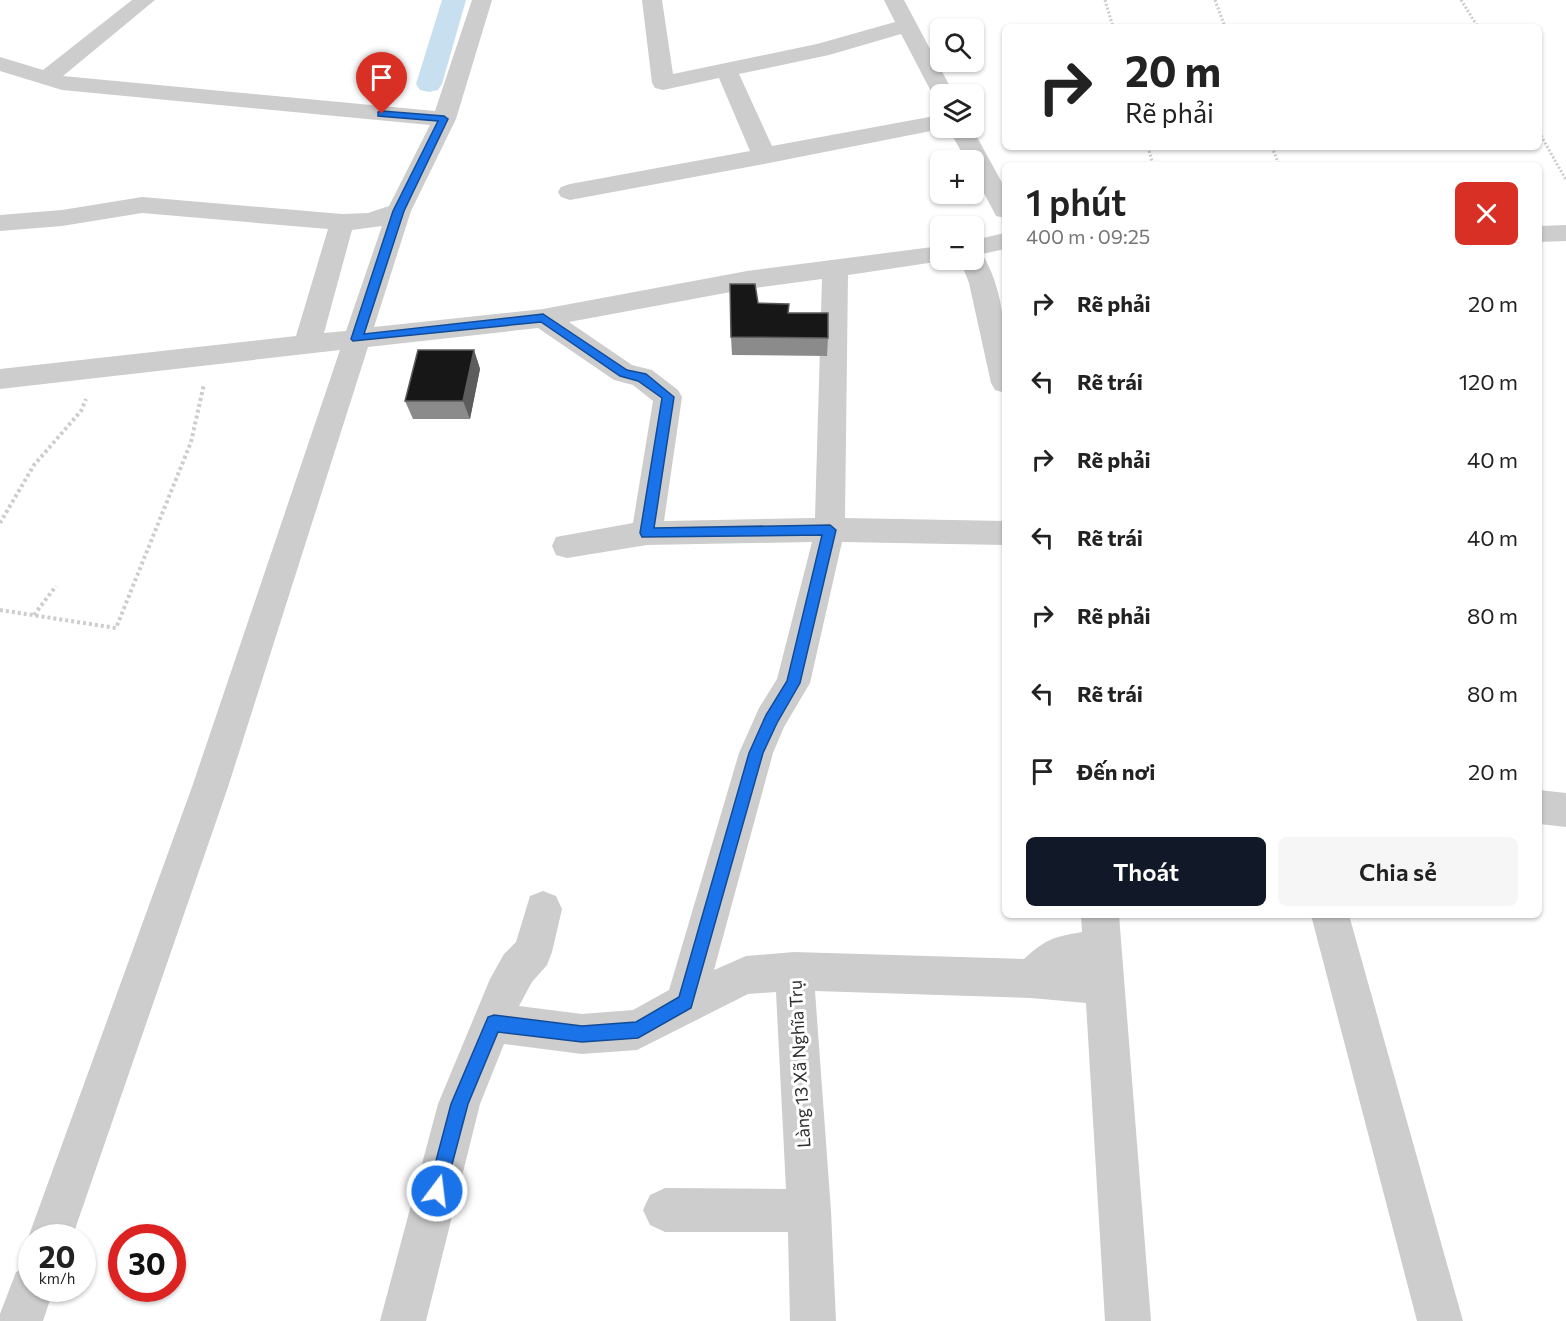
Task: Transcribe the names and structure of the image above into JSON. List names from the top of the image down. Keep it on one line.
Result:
{"streets":{"street":["Làng 13 Xã Nghĩa Trụ"]},"page":{"map_buttons":["+","−"],"turn":["20 m","Rẽ phải"],"heading":["1 phút","400 m · 09:25"],"list":[{"name":"Rẽ phải","value":"20 m"},{"name":"Rẽ trái","value":"120 m"},{"name":"Rẽ phải","value":"40 m"},{"name":"Rẽ trái","value":"40 m"},{"name":"Rẽ phải","value":"80 m"},{"name":"Rẽ trái","value":"80 m"},{"name":"Đến nơi","value":"20 m"}],"buttons":["Thoát","Chia sẻ"],"speed":"20 km/h","limit":"30"}}
